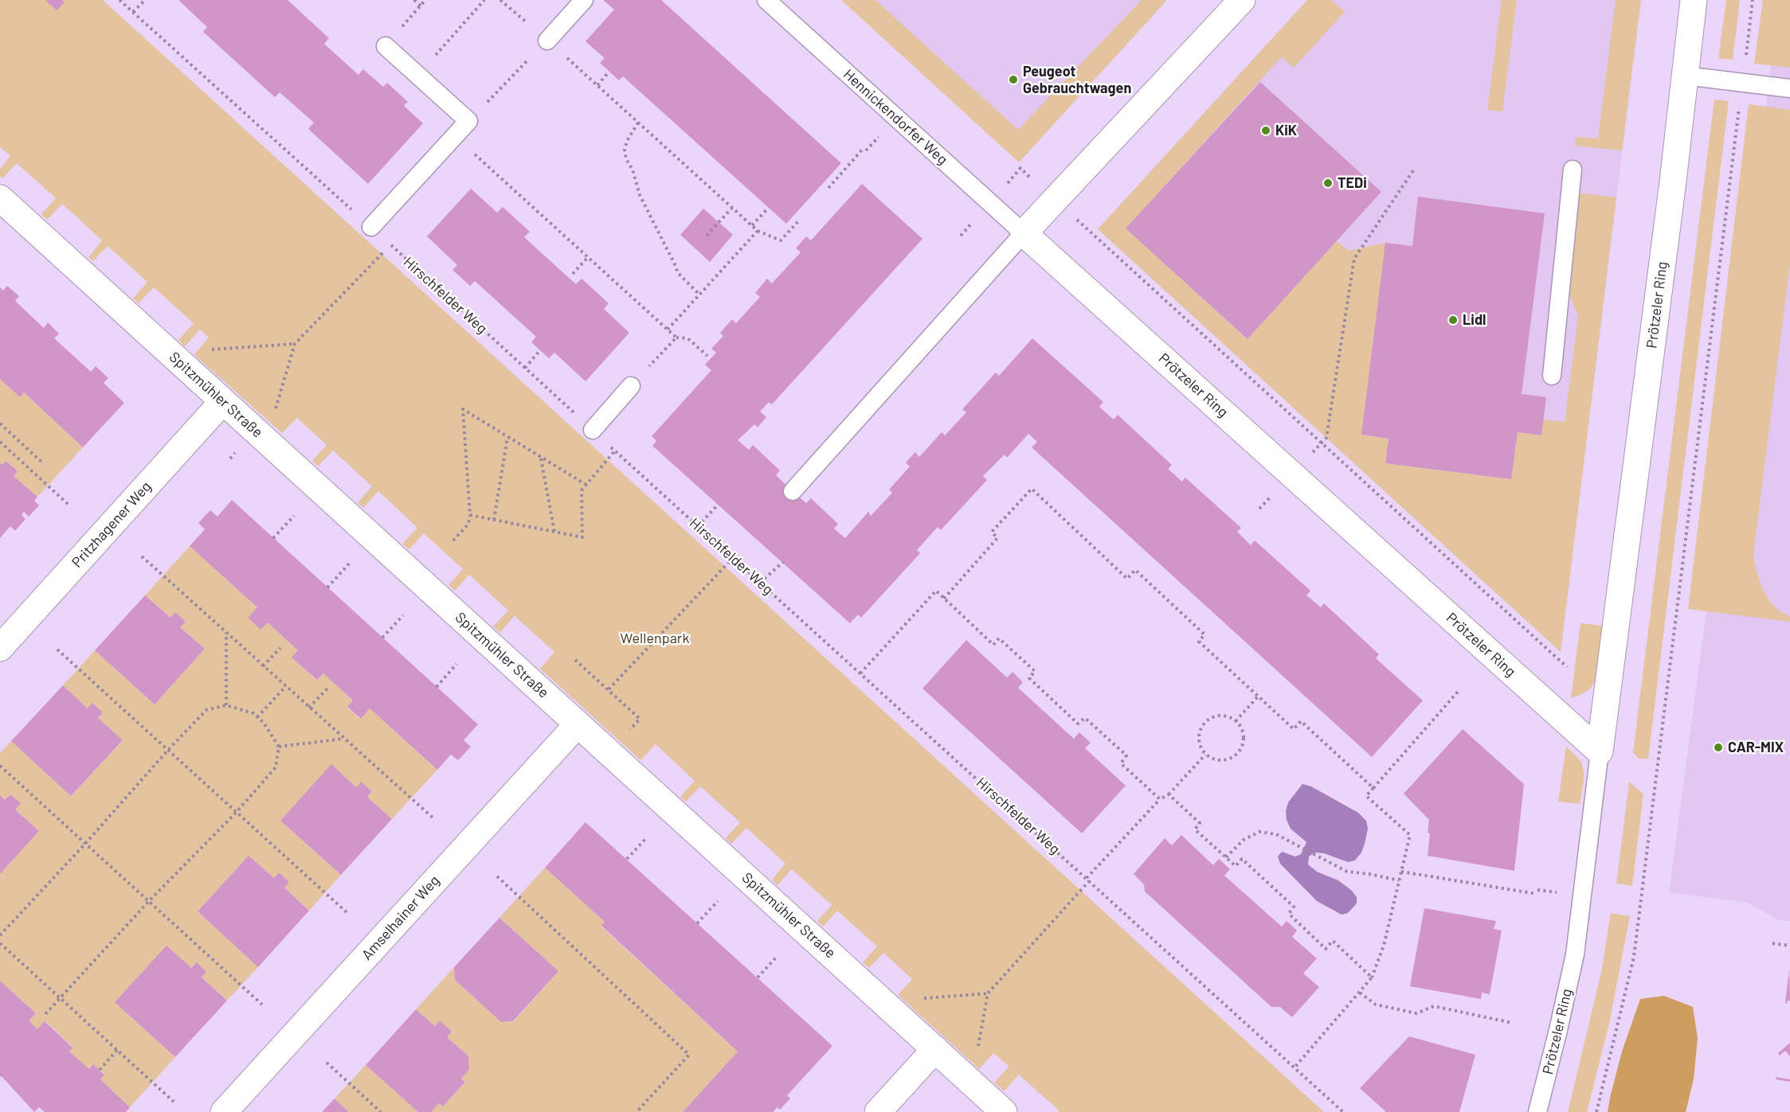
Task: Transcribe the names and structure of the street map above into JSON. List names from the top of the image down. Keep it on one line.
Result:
{"streets":{"street":["Prötzeler Ring","Spitzmühler Straße","Pritzhagener Weg","Amselhainer Weg"],"lane":["Hennickendorfer Weg"],"path":["Hirschfelder Weg"]},"crossings":[["Hennickendorfer Weg","Prötzeler Ring"],["Spitzmühler Straße","Pritzhagener Weg"],["Spitzmühler Straße","Amselhainer Weg"]],"parks":["Wellenpark"],"places":["Peugeot Gebrauchtwagen","KiK","TEDi","Lidl","CAR-MIX"]}
